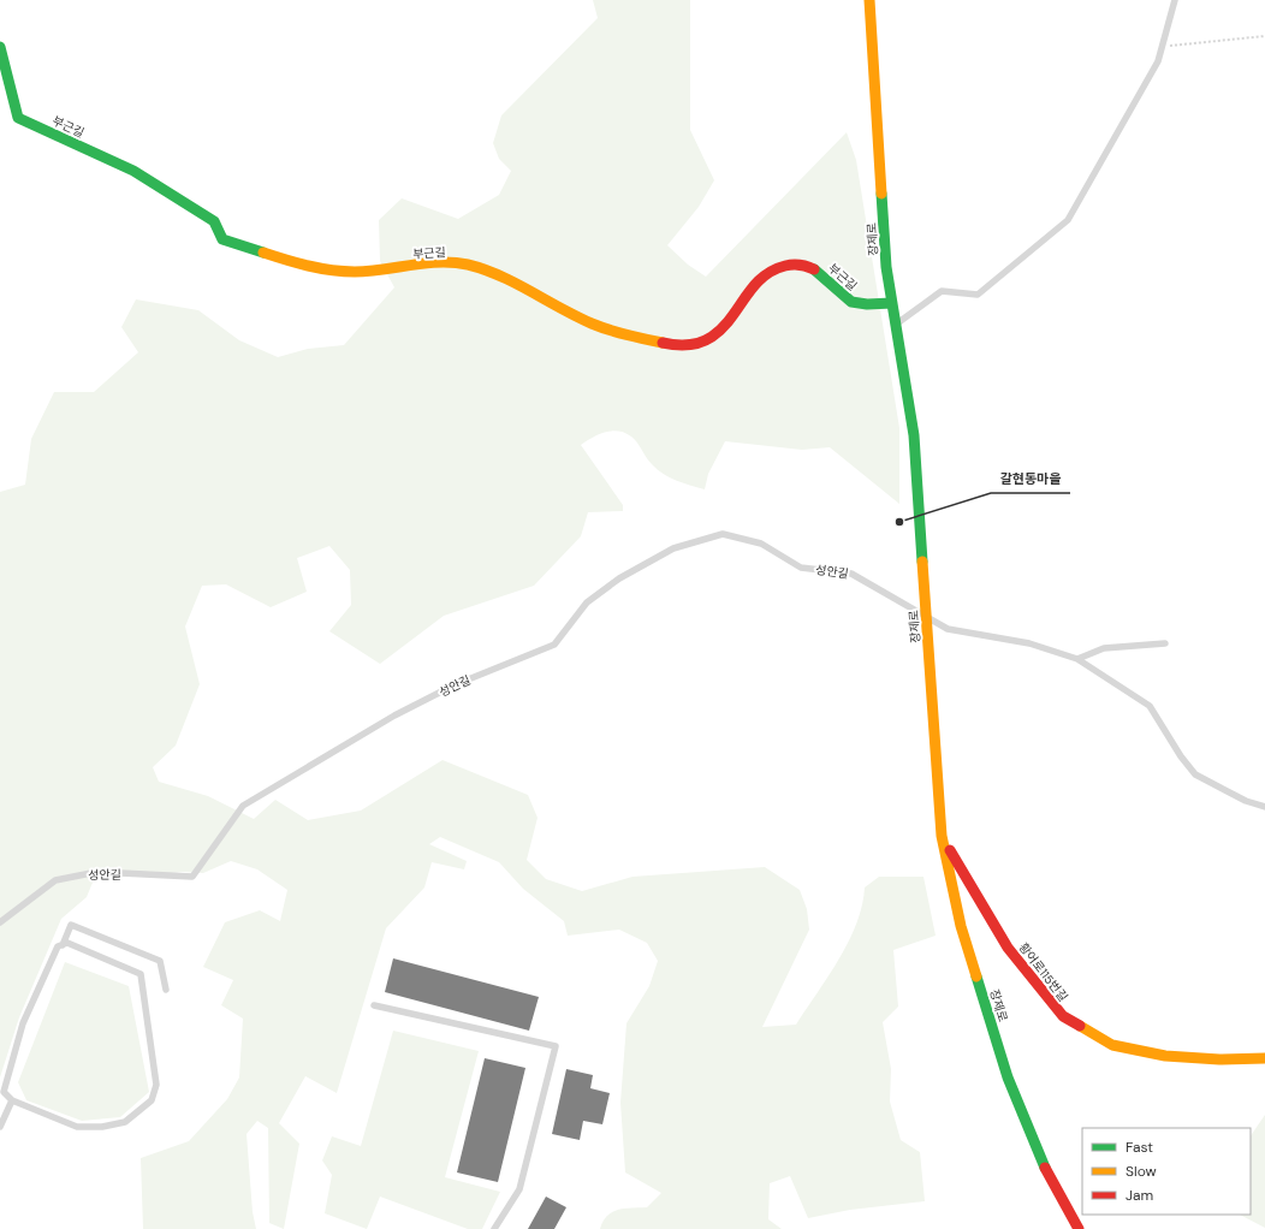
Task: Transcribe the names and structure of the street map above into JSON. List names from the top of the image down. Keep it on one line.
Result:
{"streets":{"street":["부근길","장제로","황어로115번길"],"lane":["성안길"]},"crossings":[["부근길","장제로"],["장제로","성안길"],["장제로","황어로115번길"]],"places":["갈현동마을"],"legend":["Fast","Slow","Jam"]}
